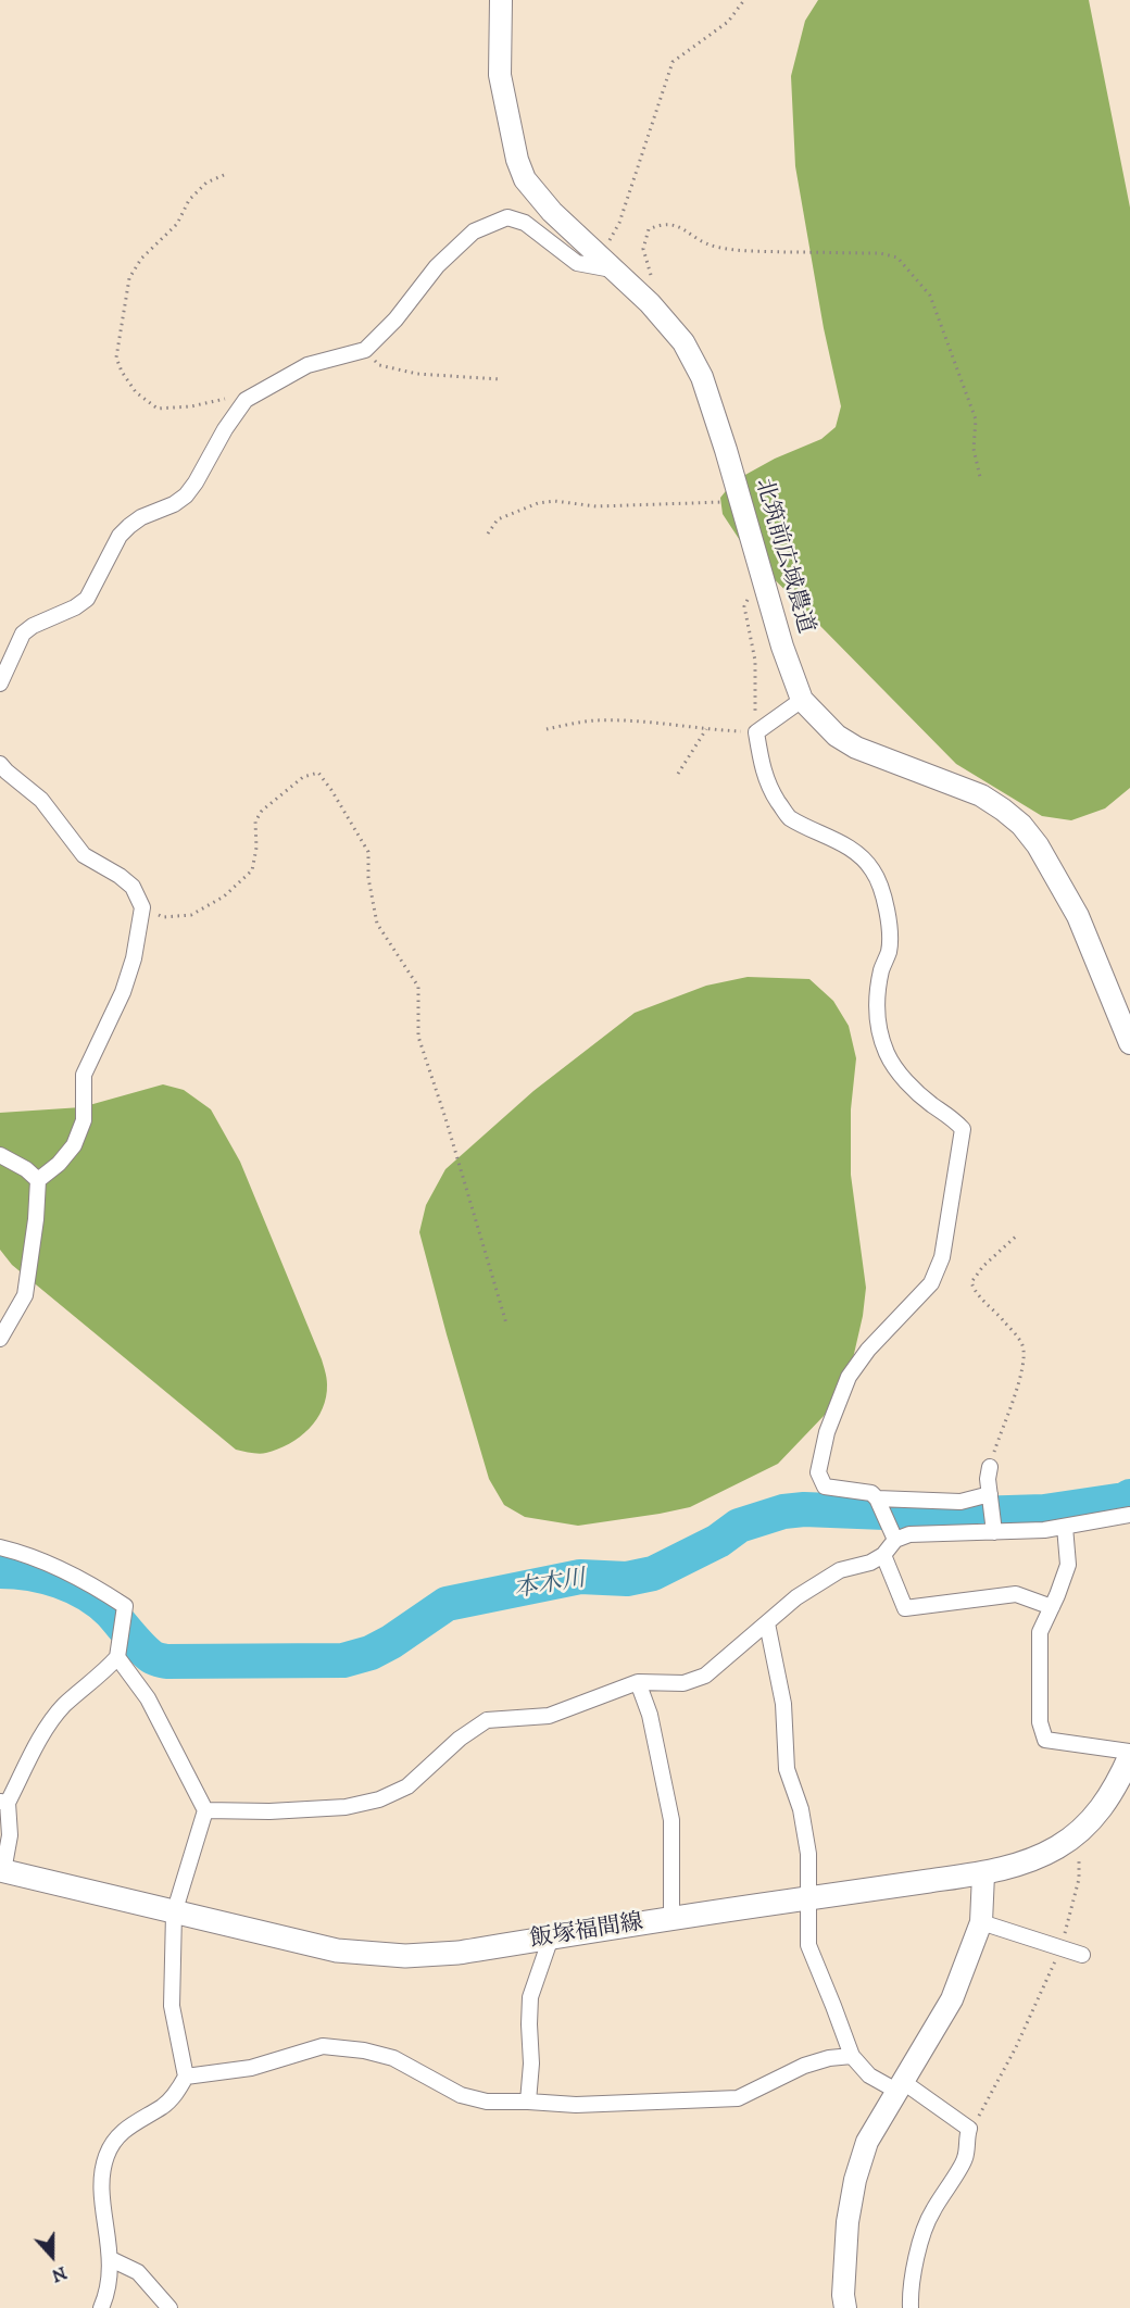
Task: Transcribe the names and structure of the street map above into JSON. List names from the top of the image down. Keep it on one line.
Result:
{"streets":{"main road":["飯塚福間線"],"street":["北筑前広域農道"]},"water":["本木川"],"north":"bottom"}
